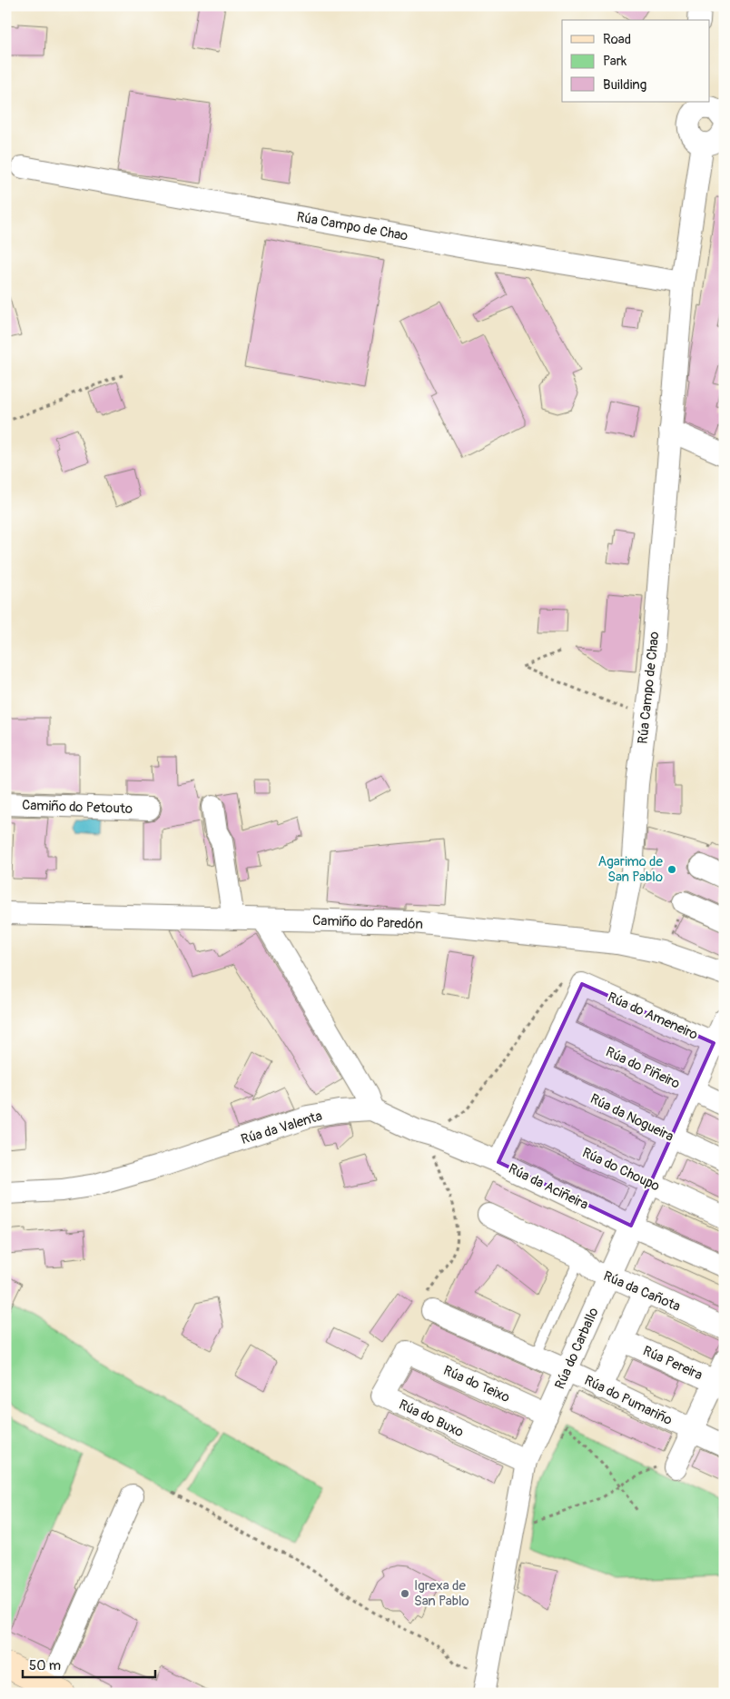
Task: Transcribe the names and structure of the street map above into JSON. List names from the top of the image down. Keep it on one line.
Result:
{"streets":{"street":["Rúa Campo de Chao","Camiño do Petouto","Camiño do Paredón","Rúa do Ameneiro","Rúa do Piñeiro","Rúa da Nogueira","Rúa da Valenta","Rúa do Choupo","Rúa da Aciñeira","Rúa da Cañota","Rúa do Carballo","Rúa Pereira","Rúa do Teixo","Rúa do Pumariño","Rúa do Buxo"]},"crossings":[["Rúa Campo de Chao","Camiño do Paredón"],["Rúa do Ameneiro","Rúa do Carballo"],["Rúa do Piñeiro","Rúa do Carballo"],["Rúa da Nogueira","Rúa do Carballo"],["Rúa da Valenta","Rúa da Aciñeira"],["Rúa do Choupo","Rúa do Carballo"],["Rúa da Aciñeira","Rúa do Carballo"],["Rúa da Cañota","Rúa do Carballo"],["Rúa do Carballo","Rúa do Teixo"],["Rúa do Carballo","Rúa do Pumariño"],["Rúa do Carballo","Rúa do Buxo"],["Rúa do Teixo","Rúa do Buxo"]],"places":["Agarimo de San Pablo","Igrexa de San Pablo"],"legend":["Road","Park","Building"],"scale_bar":"50 m"}
